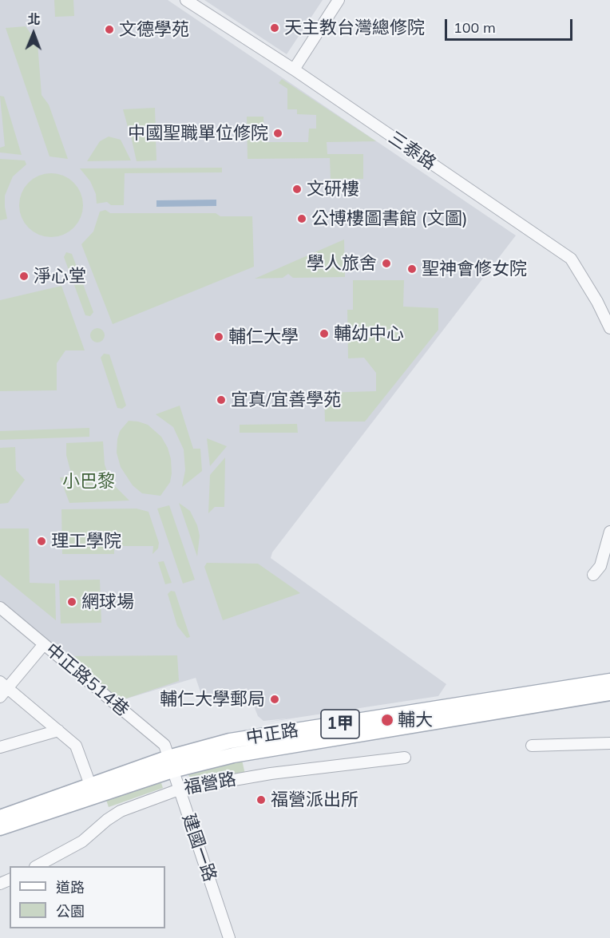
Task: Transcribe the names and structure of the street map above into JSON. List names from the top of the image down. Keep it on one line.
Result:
{"streets":{"main road":["1甲","中正路"],"street":["三泰路","中正路514巷","福營路","建國一路"]},"crossings":[["中正路514巷","中正路"],["中正路514巷","建國一路"],["中正路","建國一路"],["福營路","建國一路"]],"parks":["小巴黎"],"places":["天主教台灣總修院","文德學苑","中國聖職單位修院","文研樓","公博樓圖書館 (文圖)","學人旅舍","聖神會修女院","淨心堂","輔幼中心","輔仁大學","宜真/宜善學苑","理工學院","網球場","輔仁大學郵局","輔大","福營派出所"],"legend":["道路","公園"],"scale_bar":"100 m","north":"top"}
